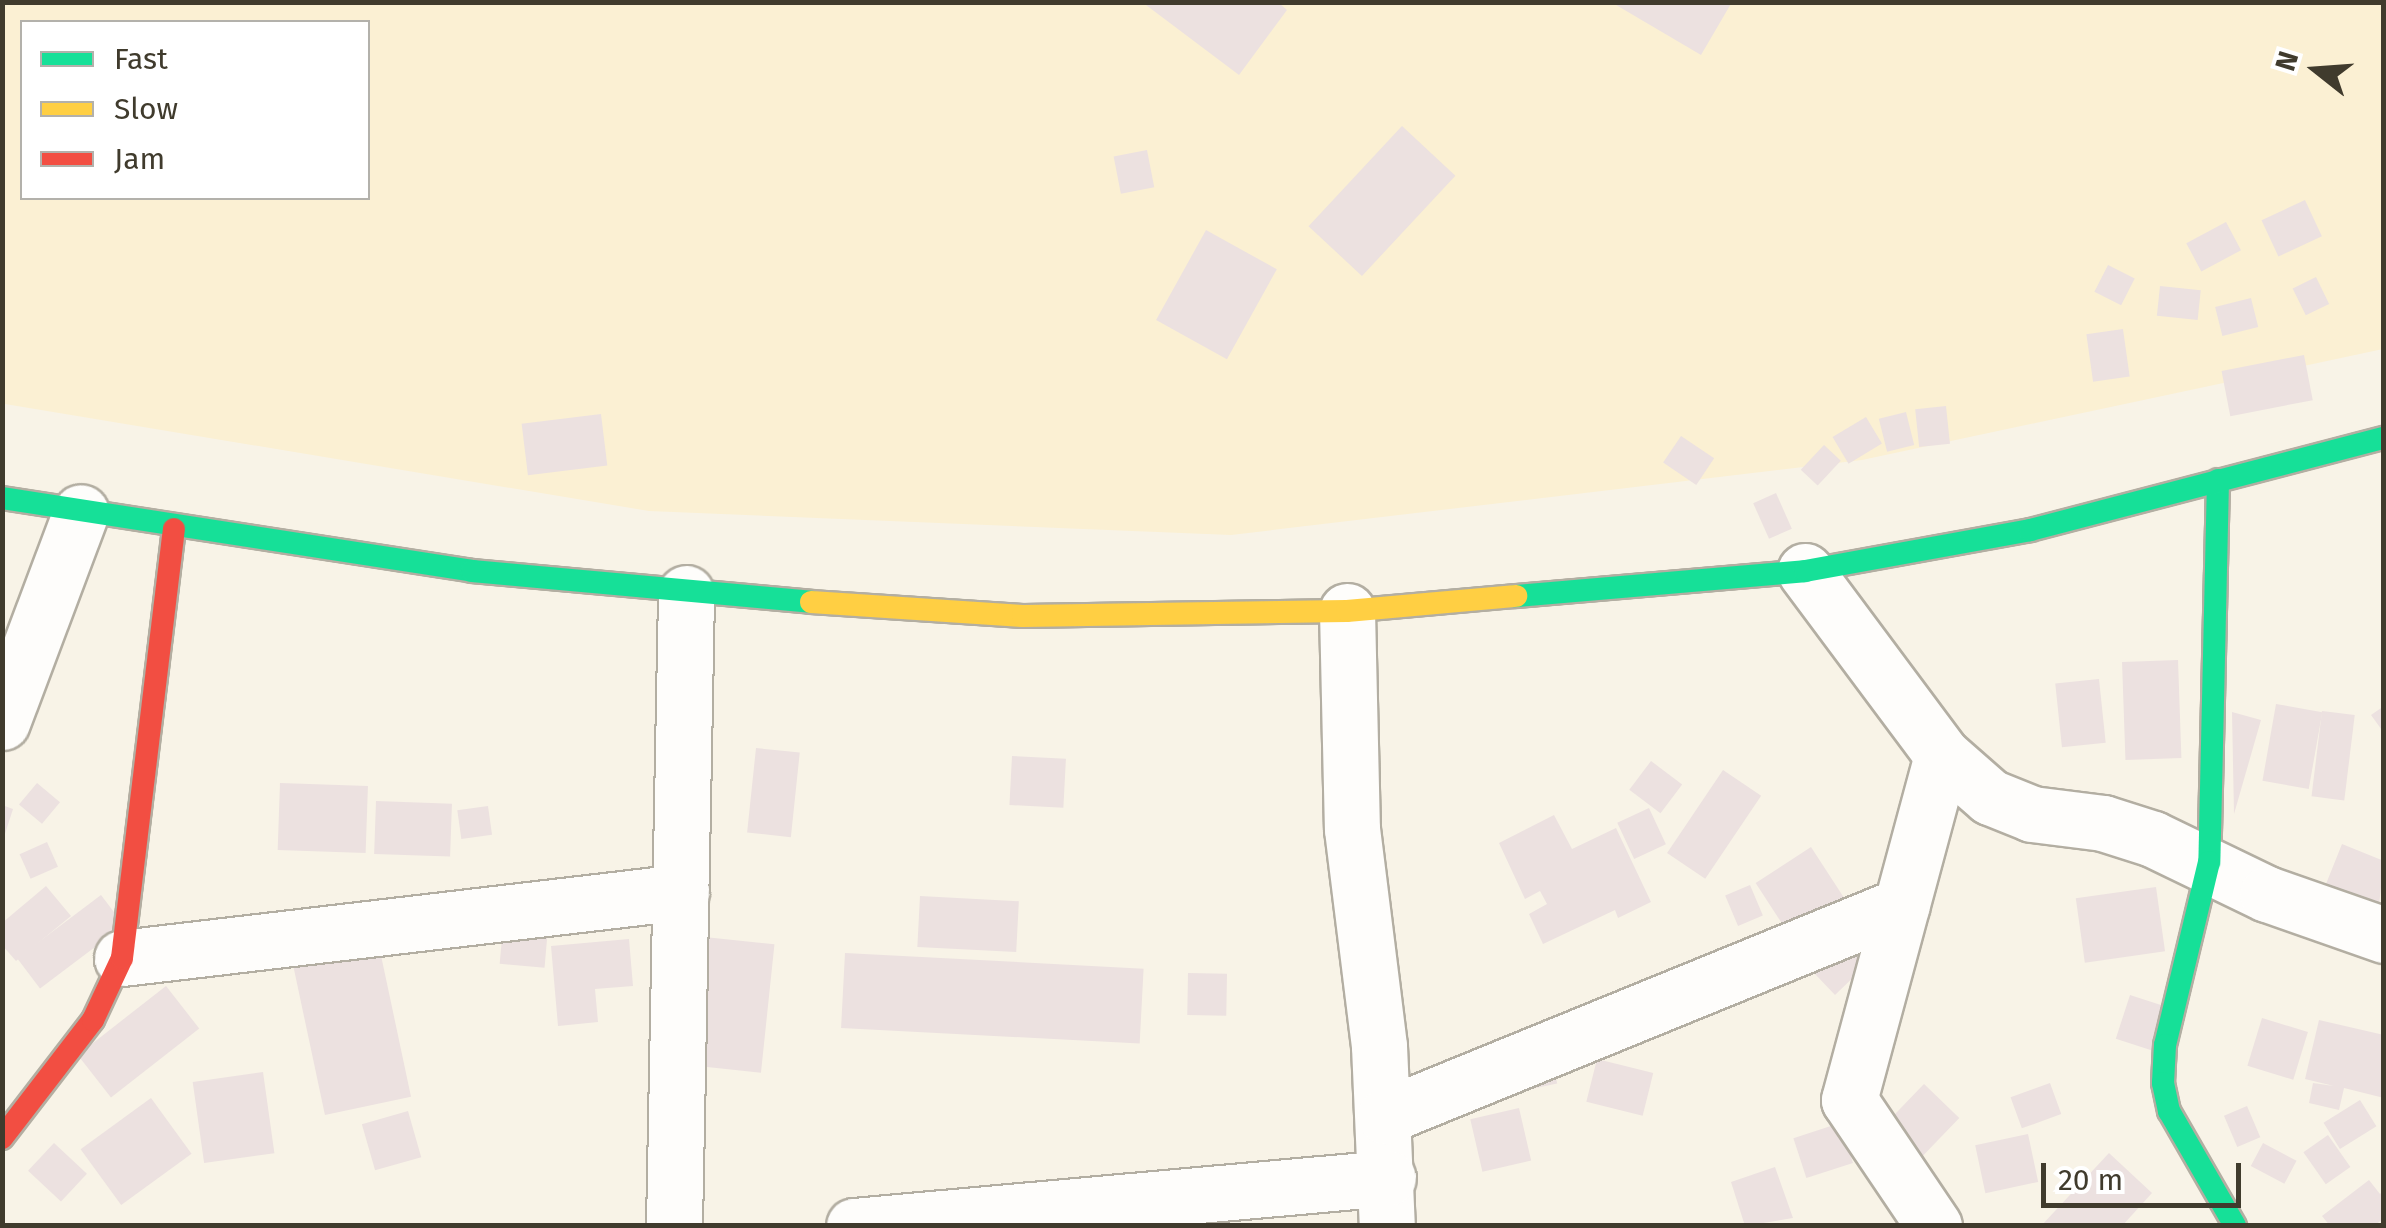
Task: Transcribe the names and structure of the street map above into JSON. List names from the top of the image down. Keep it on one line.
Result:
{"legend":["Fast","Slow","Jam"],"scale_bar":"20 m","north":"left"}
